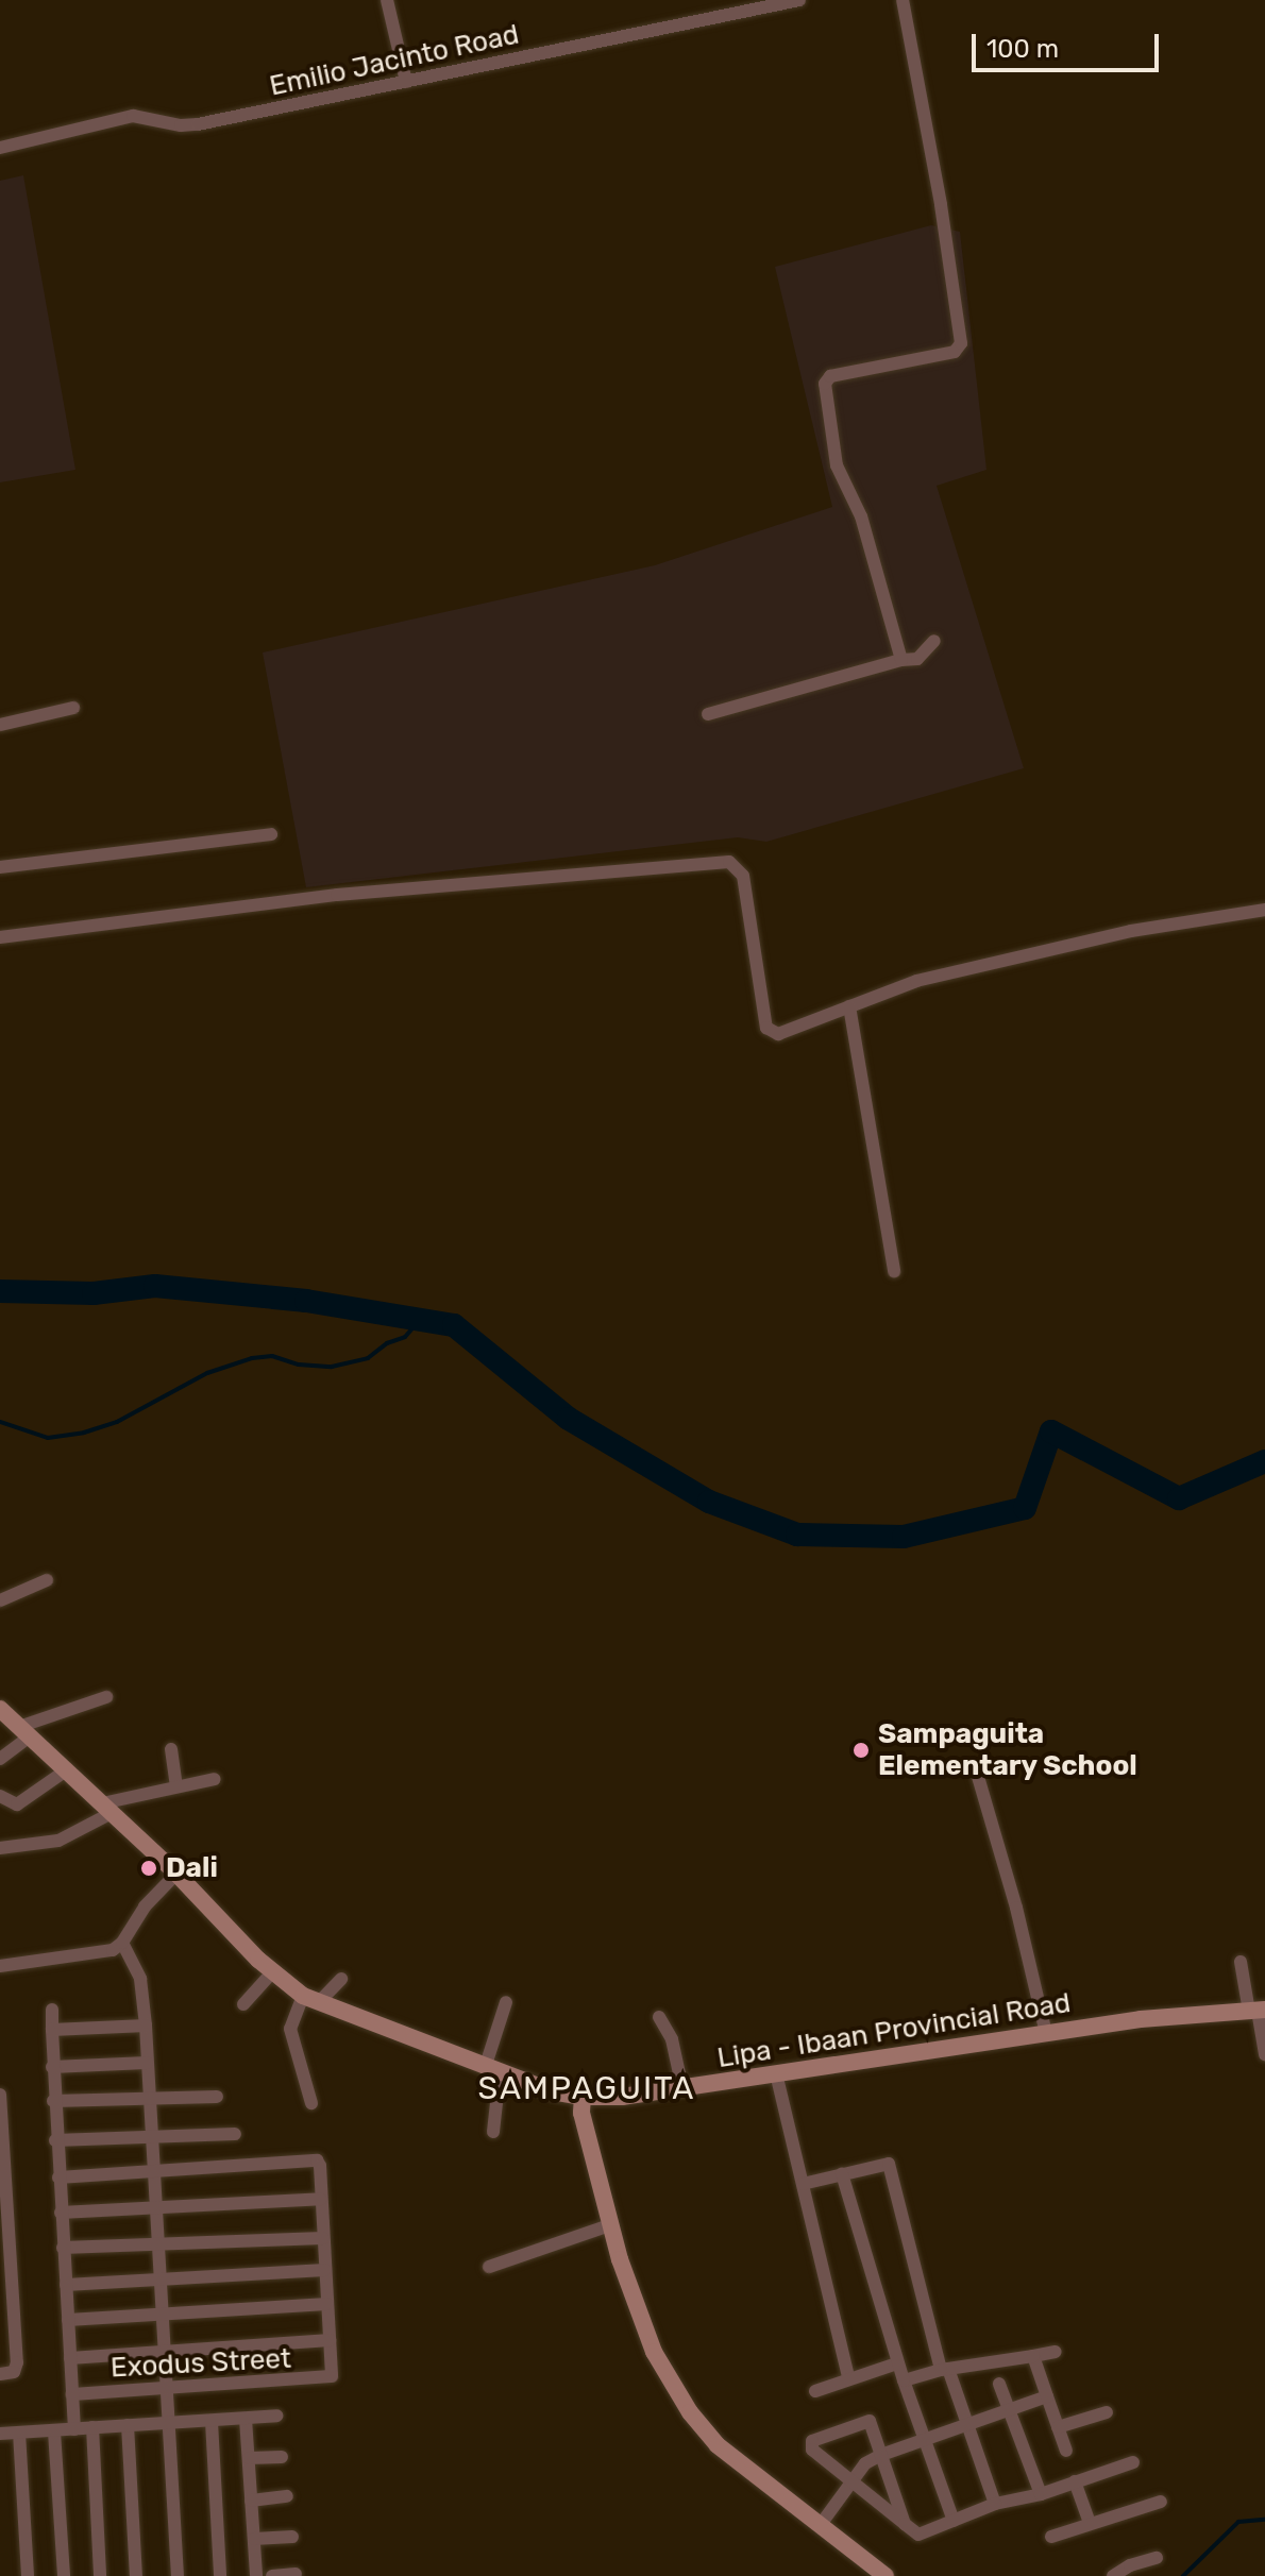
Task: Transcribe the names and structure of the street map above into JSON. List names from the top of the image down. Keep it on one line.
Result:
{"streets":{"main road":["Lipa - Ibaan Provincial Road"],"street":["Emilio Jacinto Road","Exodus Street"]},"districts":["SAMPAGUITA"],"places":["Sampaguita Elementary School","Dali"],"scale_bar":"100 m"}
